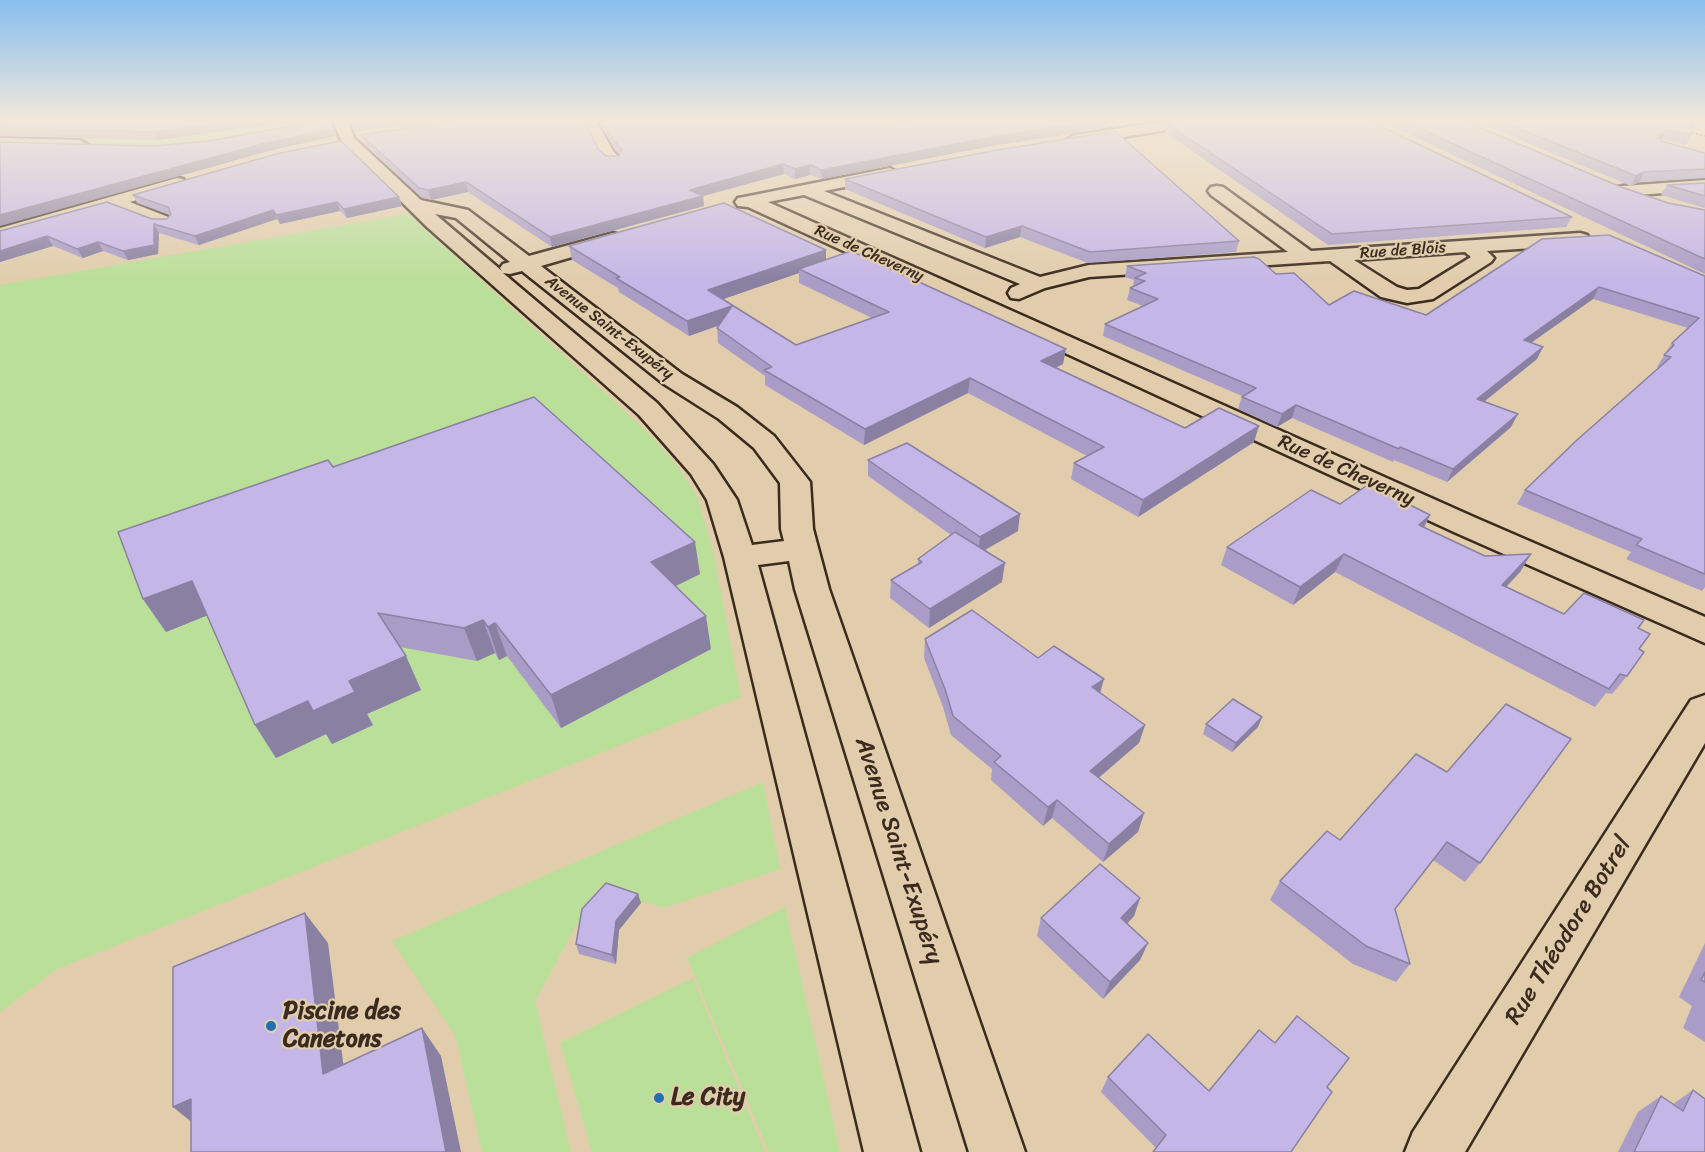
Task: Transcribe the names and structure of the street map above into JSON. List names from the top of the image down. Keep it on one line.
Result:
{"streets":{"street":["Rue de Blois","Rue de Cheverny","Avenue Saint-Exupéry","Rue Théodore Botrel"]},"crossings":[["Rue de Blois","Rue de Cheverny"]],"places":["Piscine des Canetons","Le City"]}
